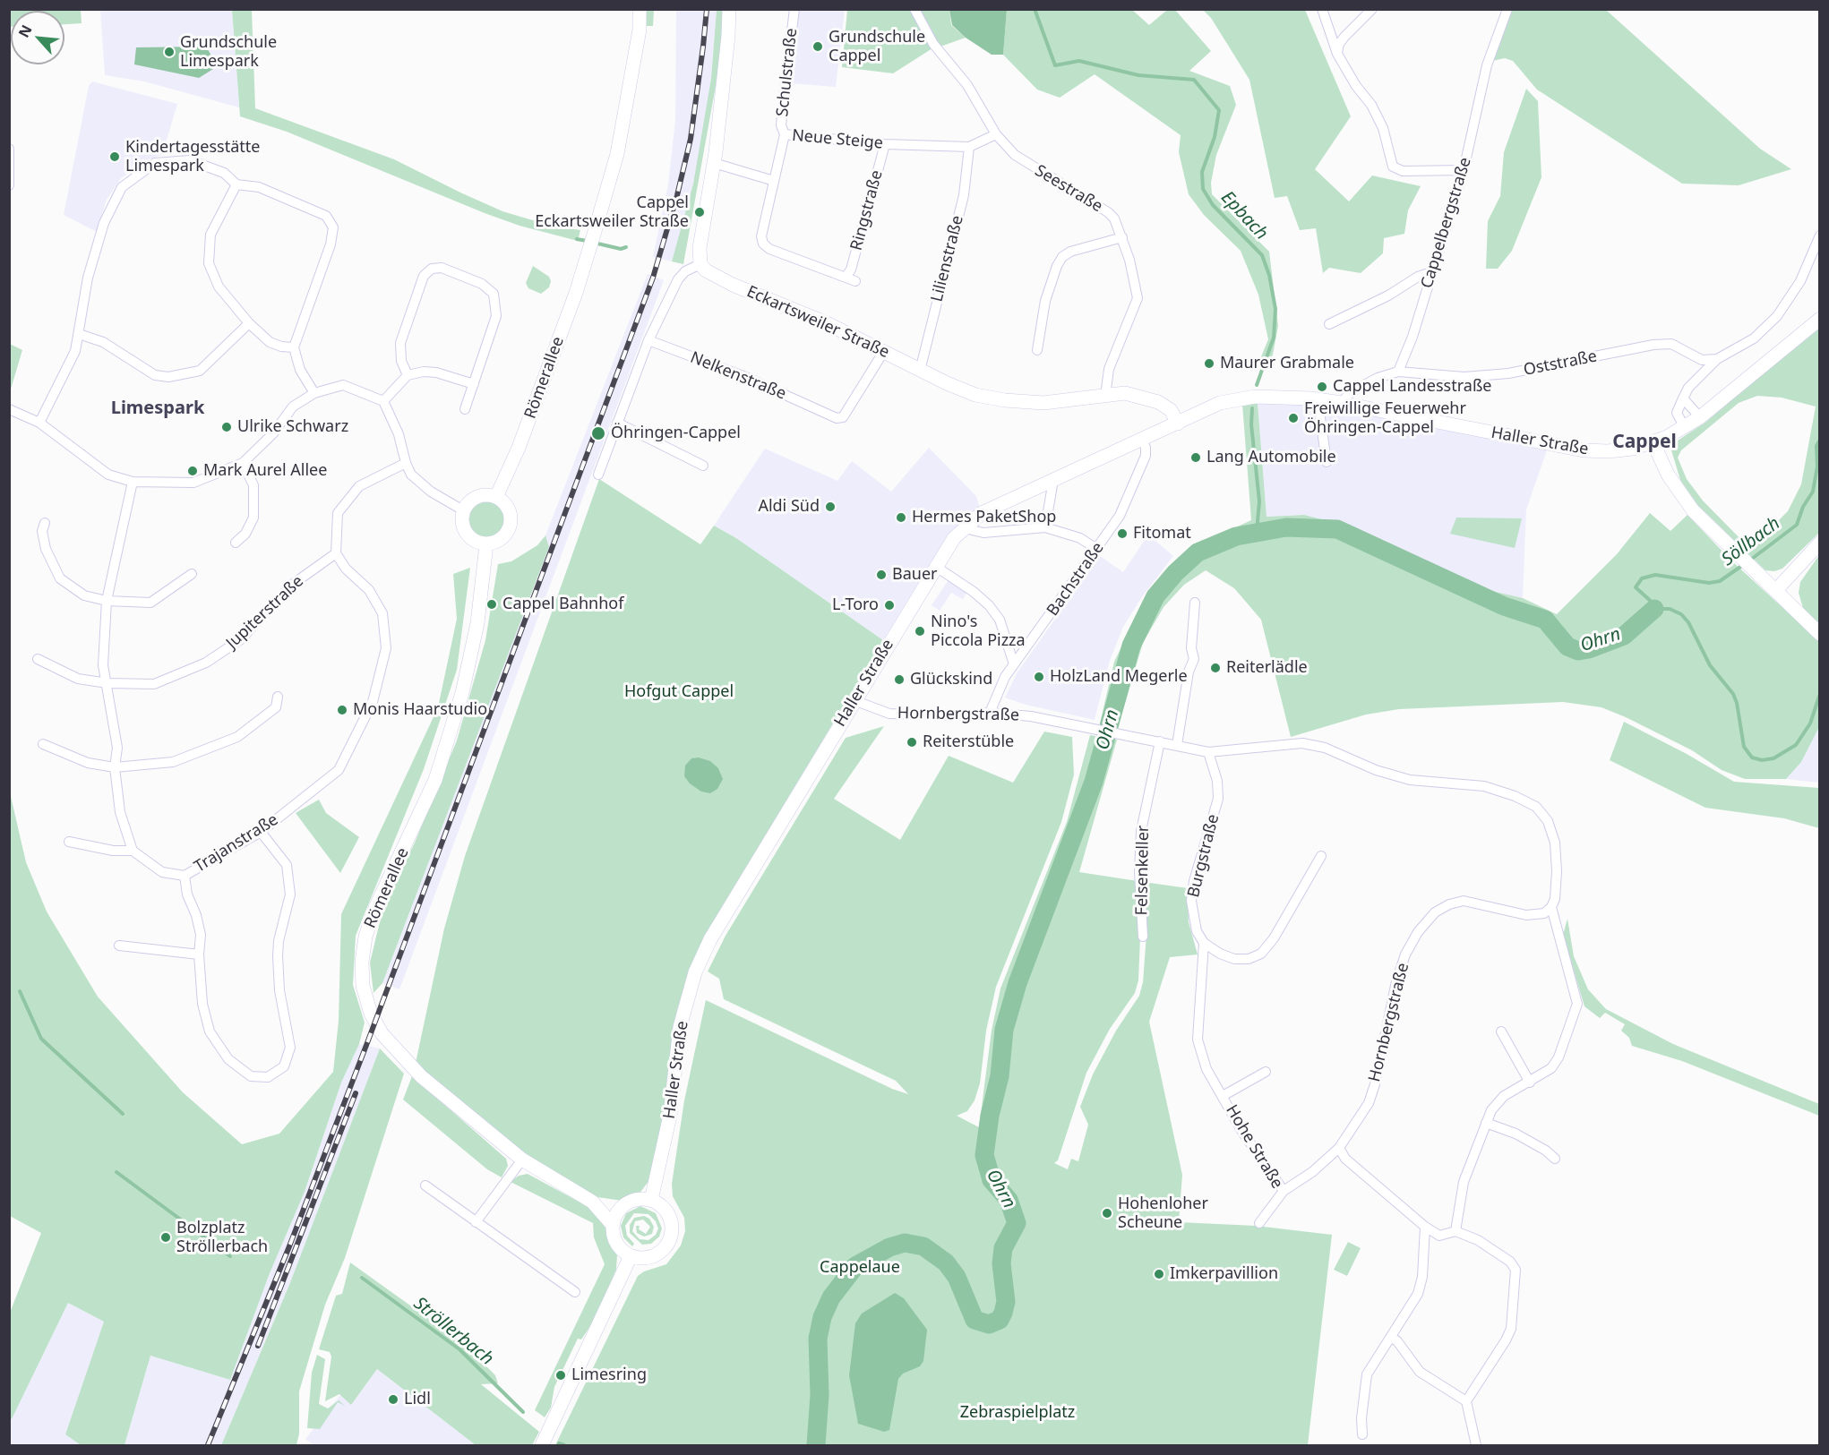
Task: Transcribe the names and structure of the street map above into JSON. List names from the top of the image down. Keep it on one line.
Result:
{"streets":{"street":["Schulstraße","Neue Steige","Seestraße","Ringstraße","Cappelbergstraße","Lilienstraße","Eckartsweiler Straße","Oststraße","Nelkenstraße","Römerallee","Haller Straße","Bachstraße","Jupiterstraße","Hornbergstraße","Trajanstraße","Burgstraße","Felsenkeller","Hohe Straße"]},"crossings":[["Schulstraße","Neue Steige"],["Neue Steige","Seestraße"],["Neue Steige","Ringstraße"],["Neue Steige","Lilienstraße"],["Seestraße","Eckartsweiler Straße"],["Cappelbergstraße","Oststraße"],["Lilienstraße","Eckartsweiler Straße"],["Eckartsweiler Straße","Nelkenstraße"],["Eckartsweiler Straße","Haller Straße"],["Römerallee","Haller Straße"],["Haller Straße","Bachstraße"],["Haller Straße","Hornbergstraße"],["Bachstraße","Hornbergstraße"],["Jupiterstraße","Trajanstraße"],["Hornbergstraße","Felsenkeller"],["Hornbergstraße","Hohe Straße"],["Burgstraße","Hohe Straße"]],"districts":["Limespark","Cappel"],"water":["Epbach","Söllbach","Ohrn","Ströllerbach"],"parks":["Hofgut Cappel","Cappelaue","Zebraspielplatz"],"places":["Grundschule Cappel","Grundschule Limespark","Kindertagesstätte Limespark","Cappel Eckartsweiler Straße","Maurer Grabmale","Cappel Landesstraße","Freiwillige Feuerwehr Öhringen-Cappel","Ulrike Schwarz","Öhringen-Cappel","Lang Automobile","Mark Aurel Allee","Aldi Süd","Hermes PaketShop","Fitomat","Bauer","Cappel Bahnhof","L-Toro","Nino's Piccola Pizza","Reiterlädle","HolzLand Megerle","Glückskind","Monis Haarstudio","Reiterstüble","Hohenloher Scheune","Bolzplatz Ströllerbach","Imkerpavillion","Limesring","Lidl"],"north":"top left"}
